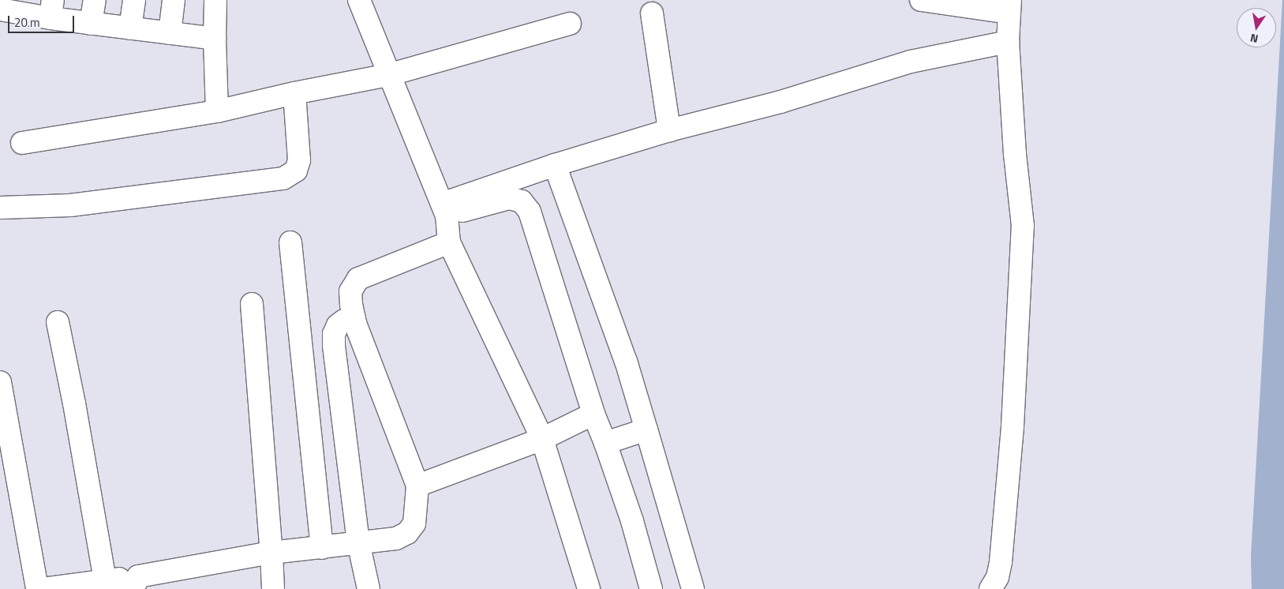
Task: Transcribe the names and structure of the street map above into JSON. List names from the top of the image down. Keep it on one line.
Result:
{"scale_bar":"20 m","north":"bottom"}
